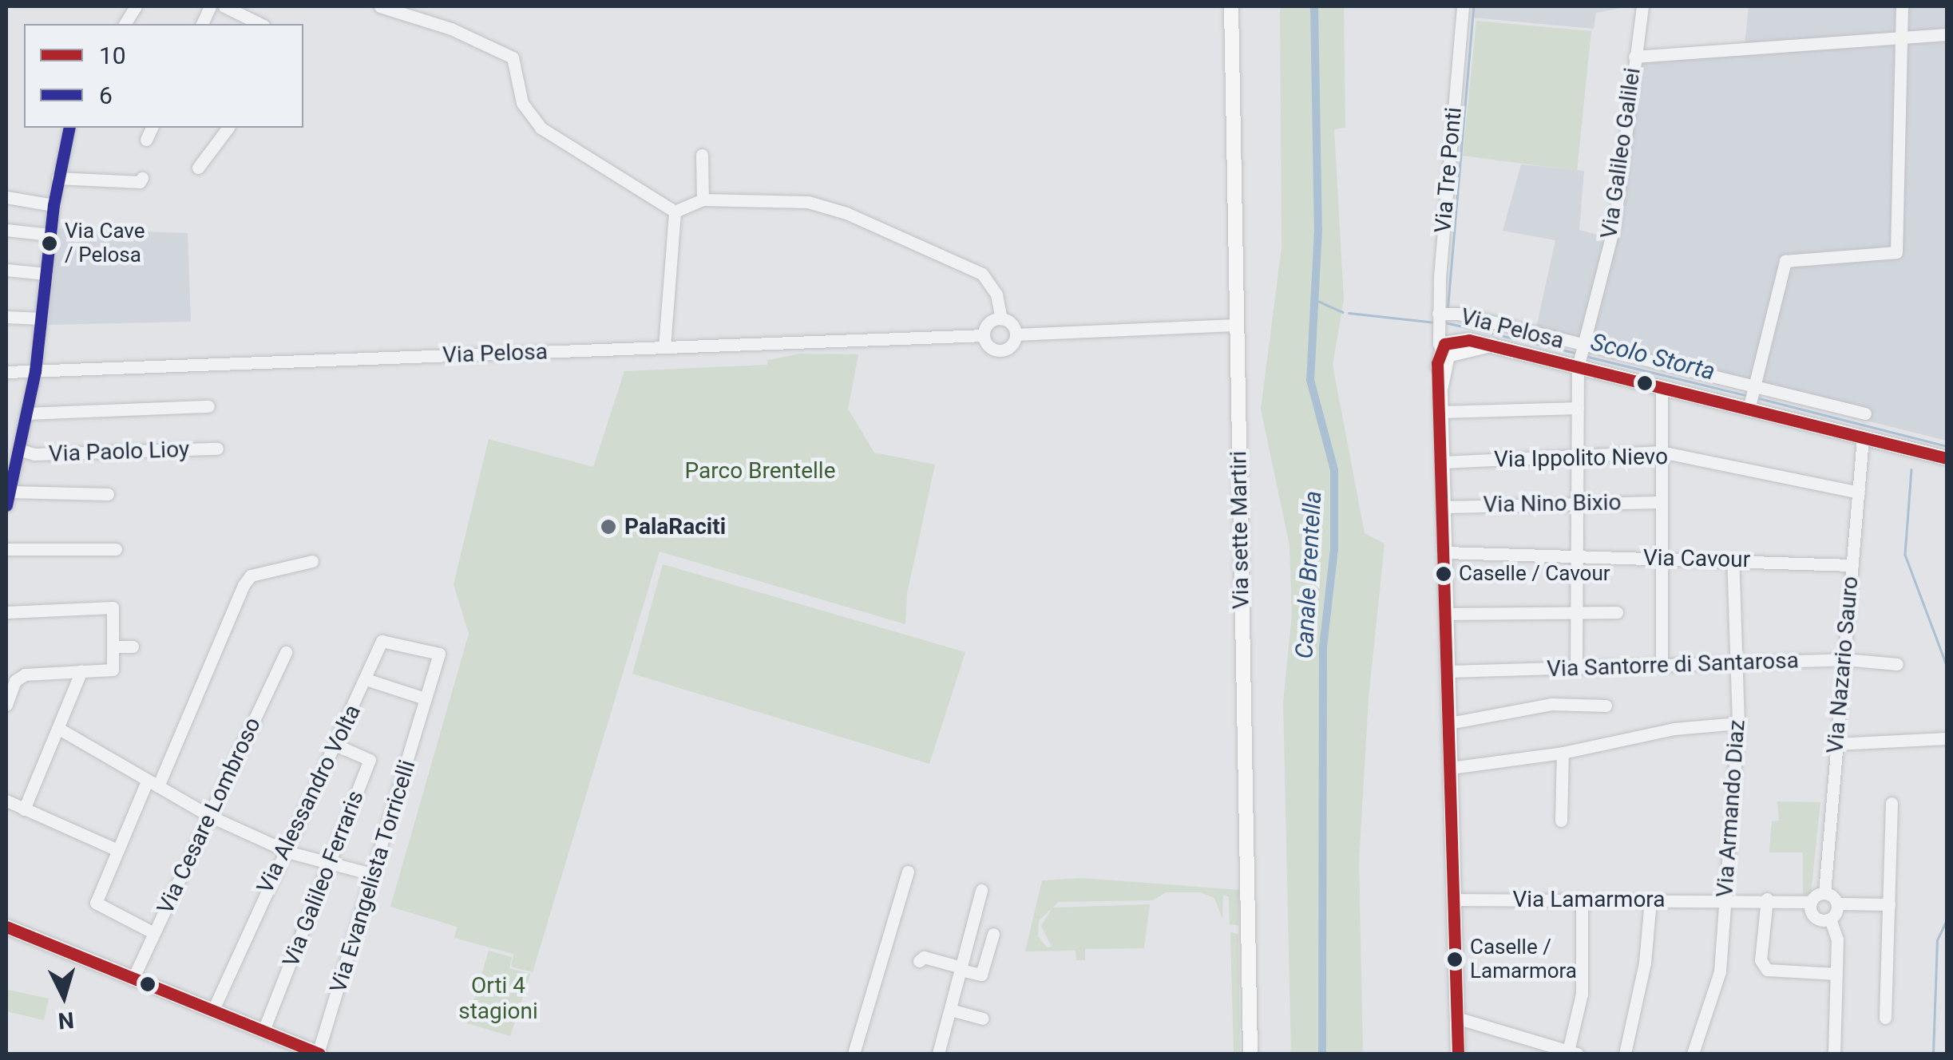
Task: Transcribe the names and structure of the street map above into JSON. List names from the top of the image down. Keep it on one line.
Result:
{"streets":{"main road":["Via Pelosa","Via sette Martiri"],"street":["Via Galileo Galilei","Via Tre Ponti","Via Paolo Lioy","Via Ippolito Nievo","Via Nino Bixio","Via Cavour","Via Santorre di Santarosa","Via Nazario Sauro","Via Alessandro Volta","Via Armando Diaz","Via Cesare Lombroso","Via Evangelista Torricelli","Via Galileo Ferraris","Via Lamarmora"]},"crossings":[["Via Galileo Galilei","Via Pelosa"],["Via Galileo Galilei","Via Ippolito Nievo"],["Via Galileo Galilei","Via Nino Bixio"],["Via Galileo Galilei","Via Cavour"],["Via Galileo Galilei","Via Santorre di Santarosa"],["Via Tre Ponti","Via Pelosa"],["Via Pelosa","Via sette Martiri"],["Via Pelosa","Via Nazario Sauro"],["Via Ippolito Nievo","Via Nazario Sauro"],["Via Cavour","Via Nazario Sauro"],["Via Cavour","Via Armando Diaz"],["Via Santorre di Santarosa","Via Nazario Sauro"],["Via Santorre di Santarosa","Via Armando Diaz"],["Via Alessandro Volta","Via Evangelista Torricelli"],["Via Alessandro Volta","Via Galileo Ferraris"],["Via Armando Diaz","Via Lamarmora"]],"water":["Scolo Storta","Canale Brentella"],"parks":["Parco Brentelle","Orti 4 stagioni"],"places":["Via Cave / Pelosa","PalaRaciti","Caselle / Cavour","Caselle / Lamarmora"],"lines":["transit line 6","transit line 10"],"legend":["10","6"],"north":"bottom"}
